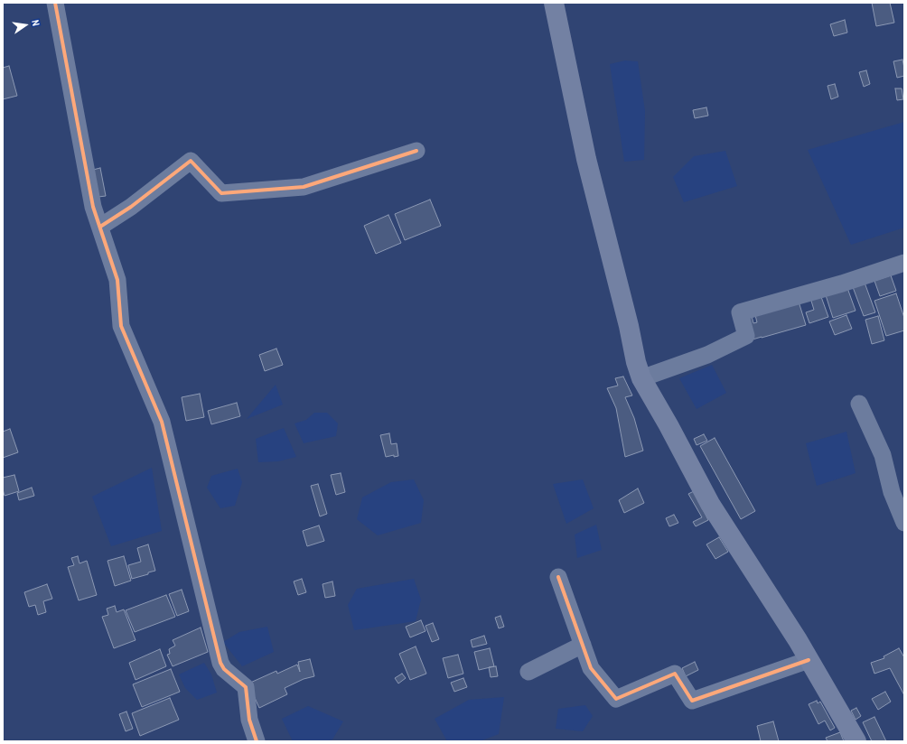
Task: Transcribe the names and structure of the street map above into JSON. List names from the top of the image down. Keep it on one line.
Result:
{"north":"right"}
